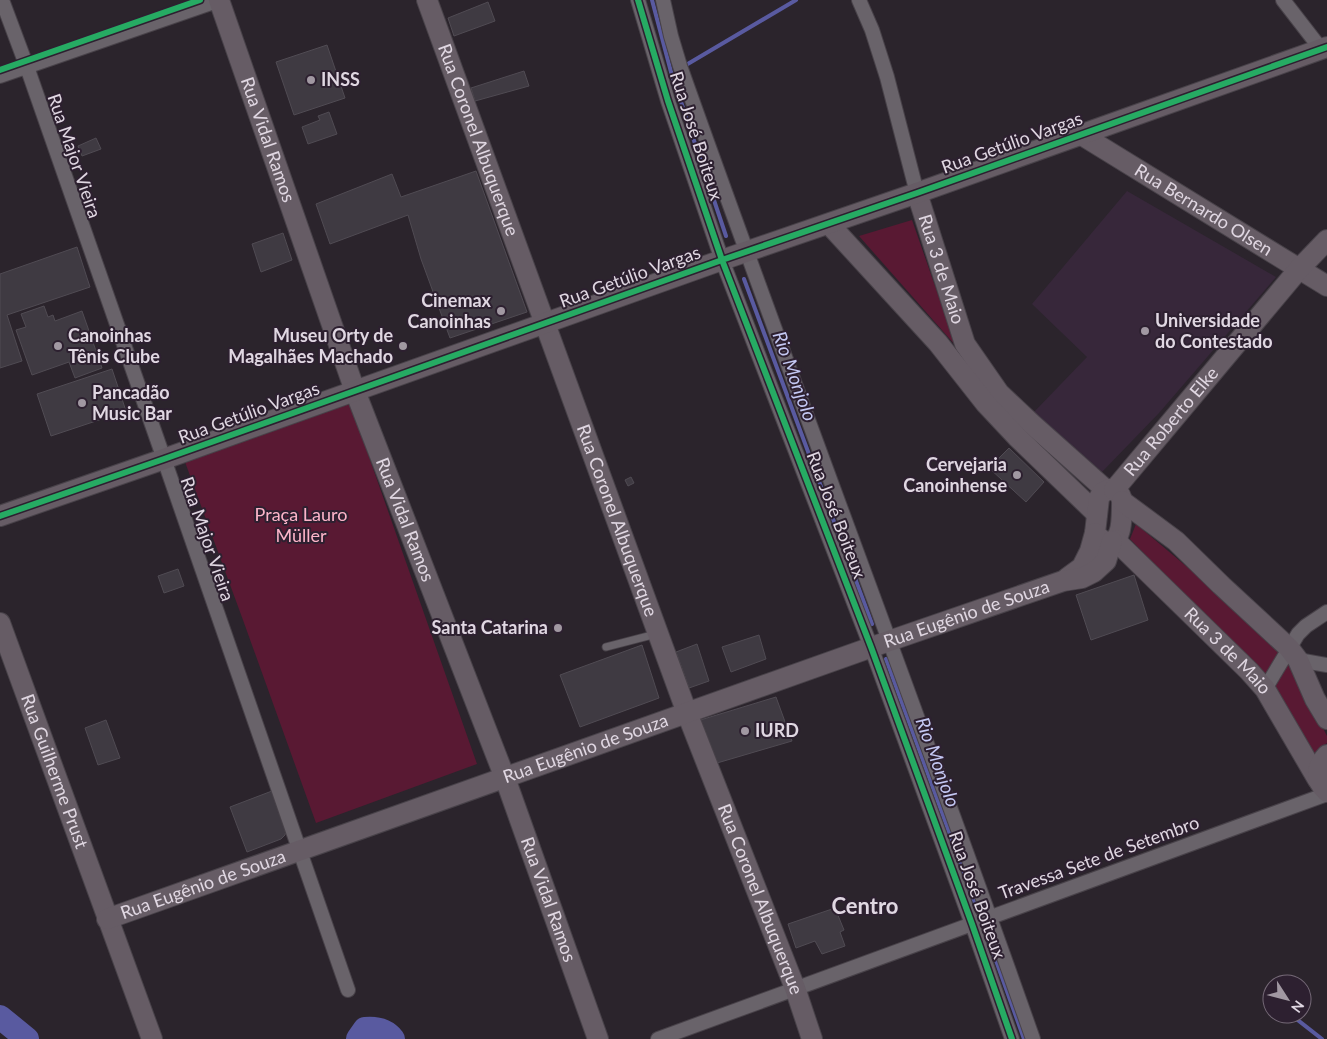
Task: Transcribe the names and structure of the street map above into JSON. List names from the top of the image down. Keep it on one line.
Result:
{"streets":{"street":["Rua José Boiteux","Rua Vidal Ramos","Rua Coronel Albuquerque","Rua Getúlio Vargas","Rua Major Vieira","Rua Bernardo Olsen","Rua 3 de Maio","Rua Roberto Elke","Rua Eugênio de Souza","Rua Guilherme Prust","Travessa Sete de Setembro"]},"crossings":[["Rua José Boiteux","Rua Getúlio Vargas"],["Rua José Boiteux","Rua Eugênio de Souza"],["Rua José Boiteux","Travessa Sete de Setembro"],["Rua Vidal Ramos","Rua Getúlio Vargas"],["Rua Vidal Ramos","Rua Eugênio de Souza"],["Rua Coronel Albuquerque","Rua Getúlio Vargas"],["Rua Coronel Albuquerque","Rua Eugênio de Souza"],["Rua Coronel Albuquerque","Travessa Sete de Setembro"],["Rua Getúlio Vargas","Rua Major Vieira"],["Rua Getúlio Vargas","Rua Bernardo Olsen"],["Rua Getúlio Vargas","Rua 3 de Maio"],["Rua Major Vieira","Rua Eugênio de Souza"],["Rua Bernardo Olsen","Rua Roberto Elke"],["Rua 3 de Maio","Rua Roberto Elke"],["Rua 3 de Maio","Rua Eugênio de Souza"],["Rua 3 de Maio","Travessa Sete de Setembro"],["Rua Roberto Elke","Rua Eugênio de Souza"],["Rua Eugênio de Souza","Rua Guilherme Prust"]],"districts":["Centro"],"water":["Rio Monjolo"],"parks":["Praça Lauro Müller"],"places":["INSS","Cinemax Canoinhas","Universidade do Contestado","Canoinhas Tênis Clube","Museu Orty de Magalhães Machado","Pancadão Music Bar","Cervejaria Canoinhense","Santa Catarina","IURD"],"north":"bottom right"}
